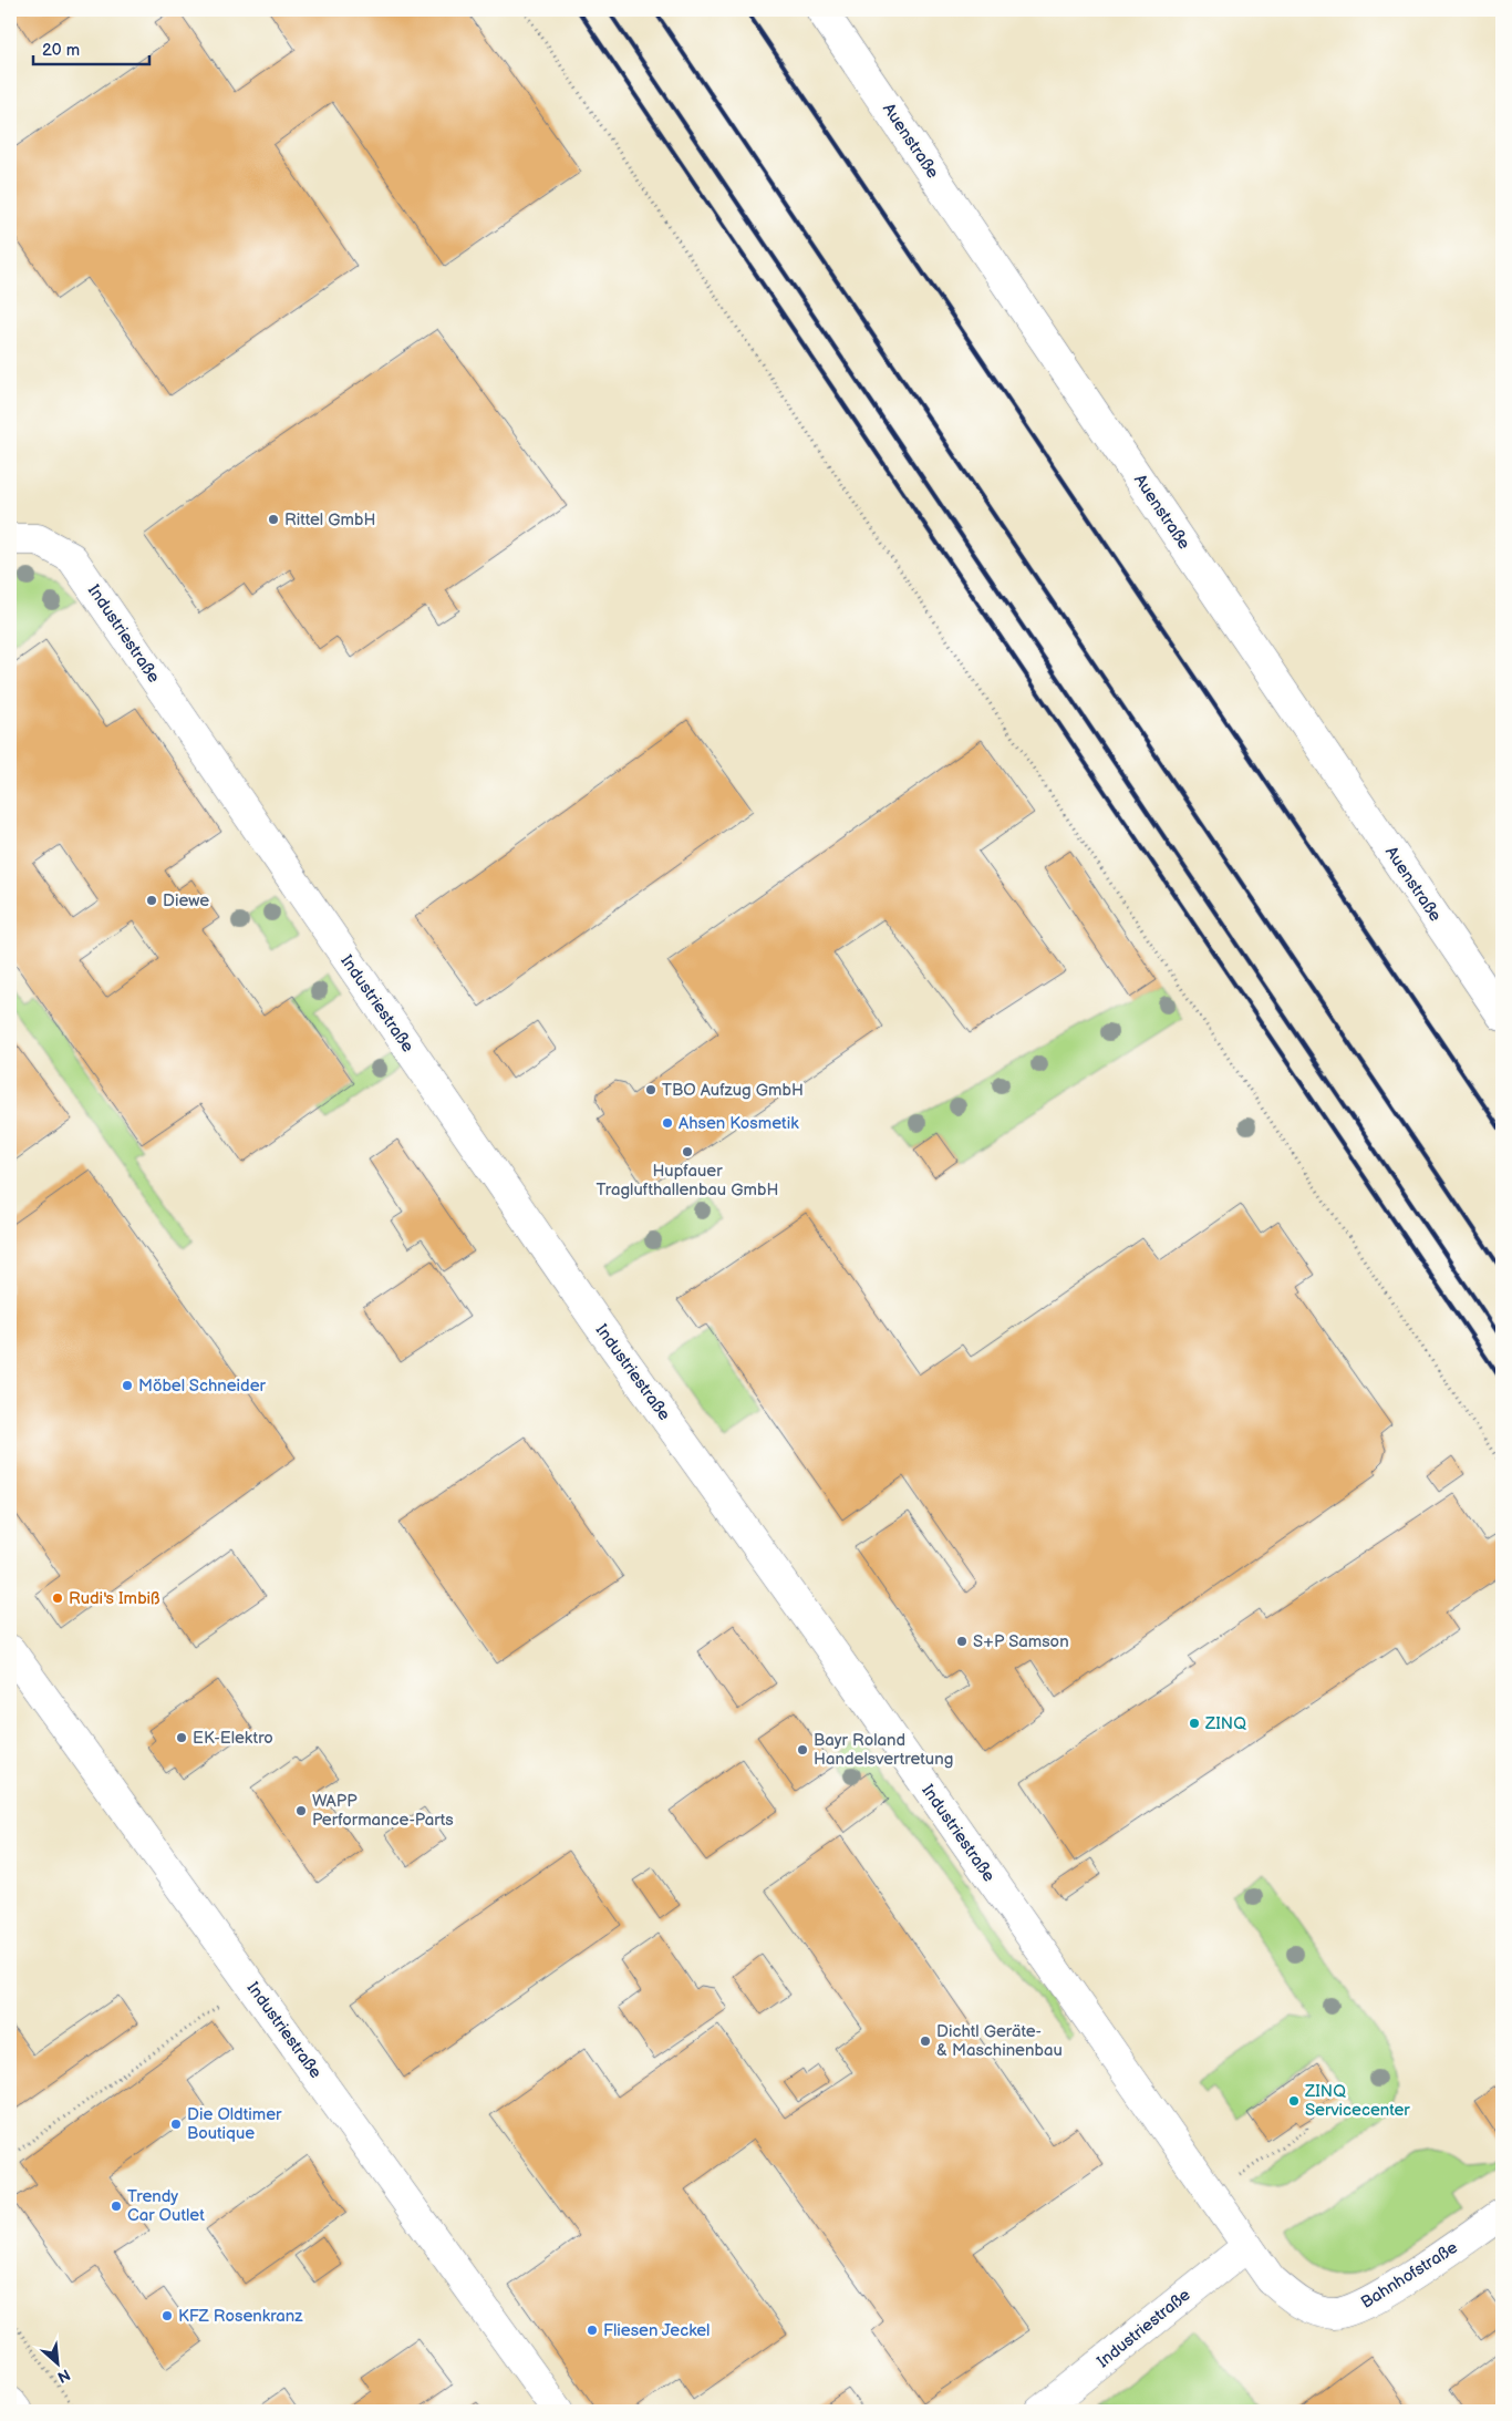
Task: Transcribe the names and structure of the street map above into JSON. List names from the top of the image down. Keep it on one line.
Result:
{"streets":{"street":["Auenstraße","Industriestraße","Bahnhofstraße"]},"crossings":[["Industriestraße","Bahnhofstraße"]],"places":["Rittel GmbH","Diewe","TBO Aufzug GmbH","Ahsen Kosmetik","Hupfauer Traglufthallenbau GmbH","Möbel Schneider","Rudi's Imbiß","S+P Samson","ZINQ","EK-Elektro","Bayr Roland Handelsvertretung","WAPP Performance-Parts","Dichtl Geräte- & Maschinenbau","ZINQ Servicecenter","Die Oldtimer Boutique","Trendy Car Outlet","KFZ Rosenkranz","Fliesen Jeckel"],"scale_bar":"20 m","north":"bottom right"}
